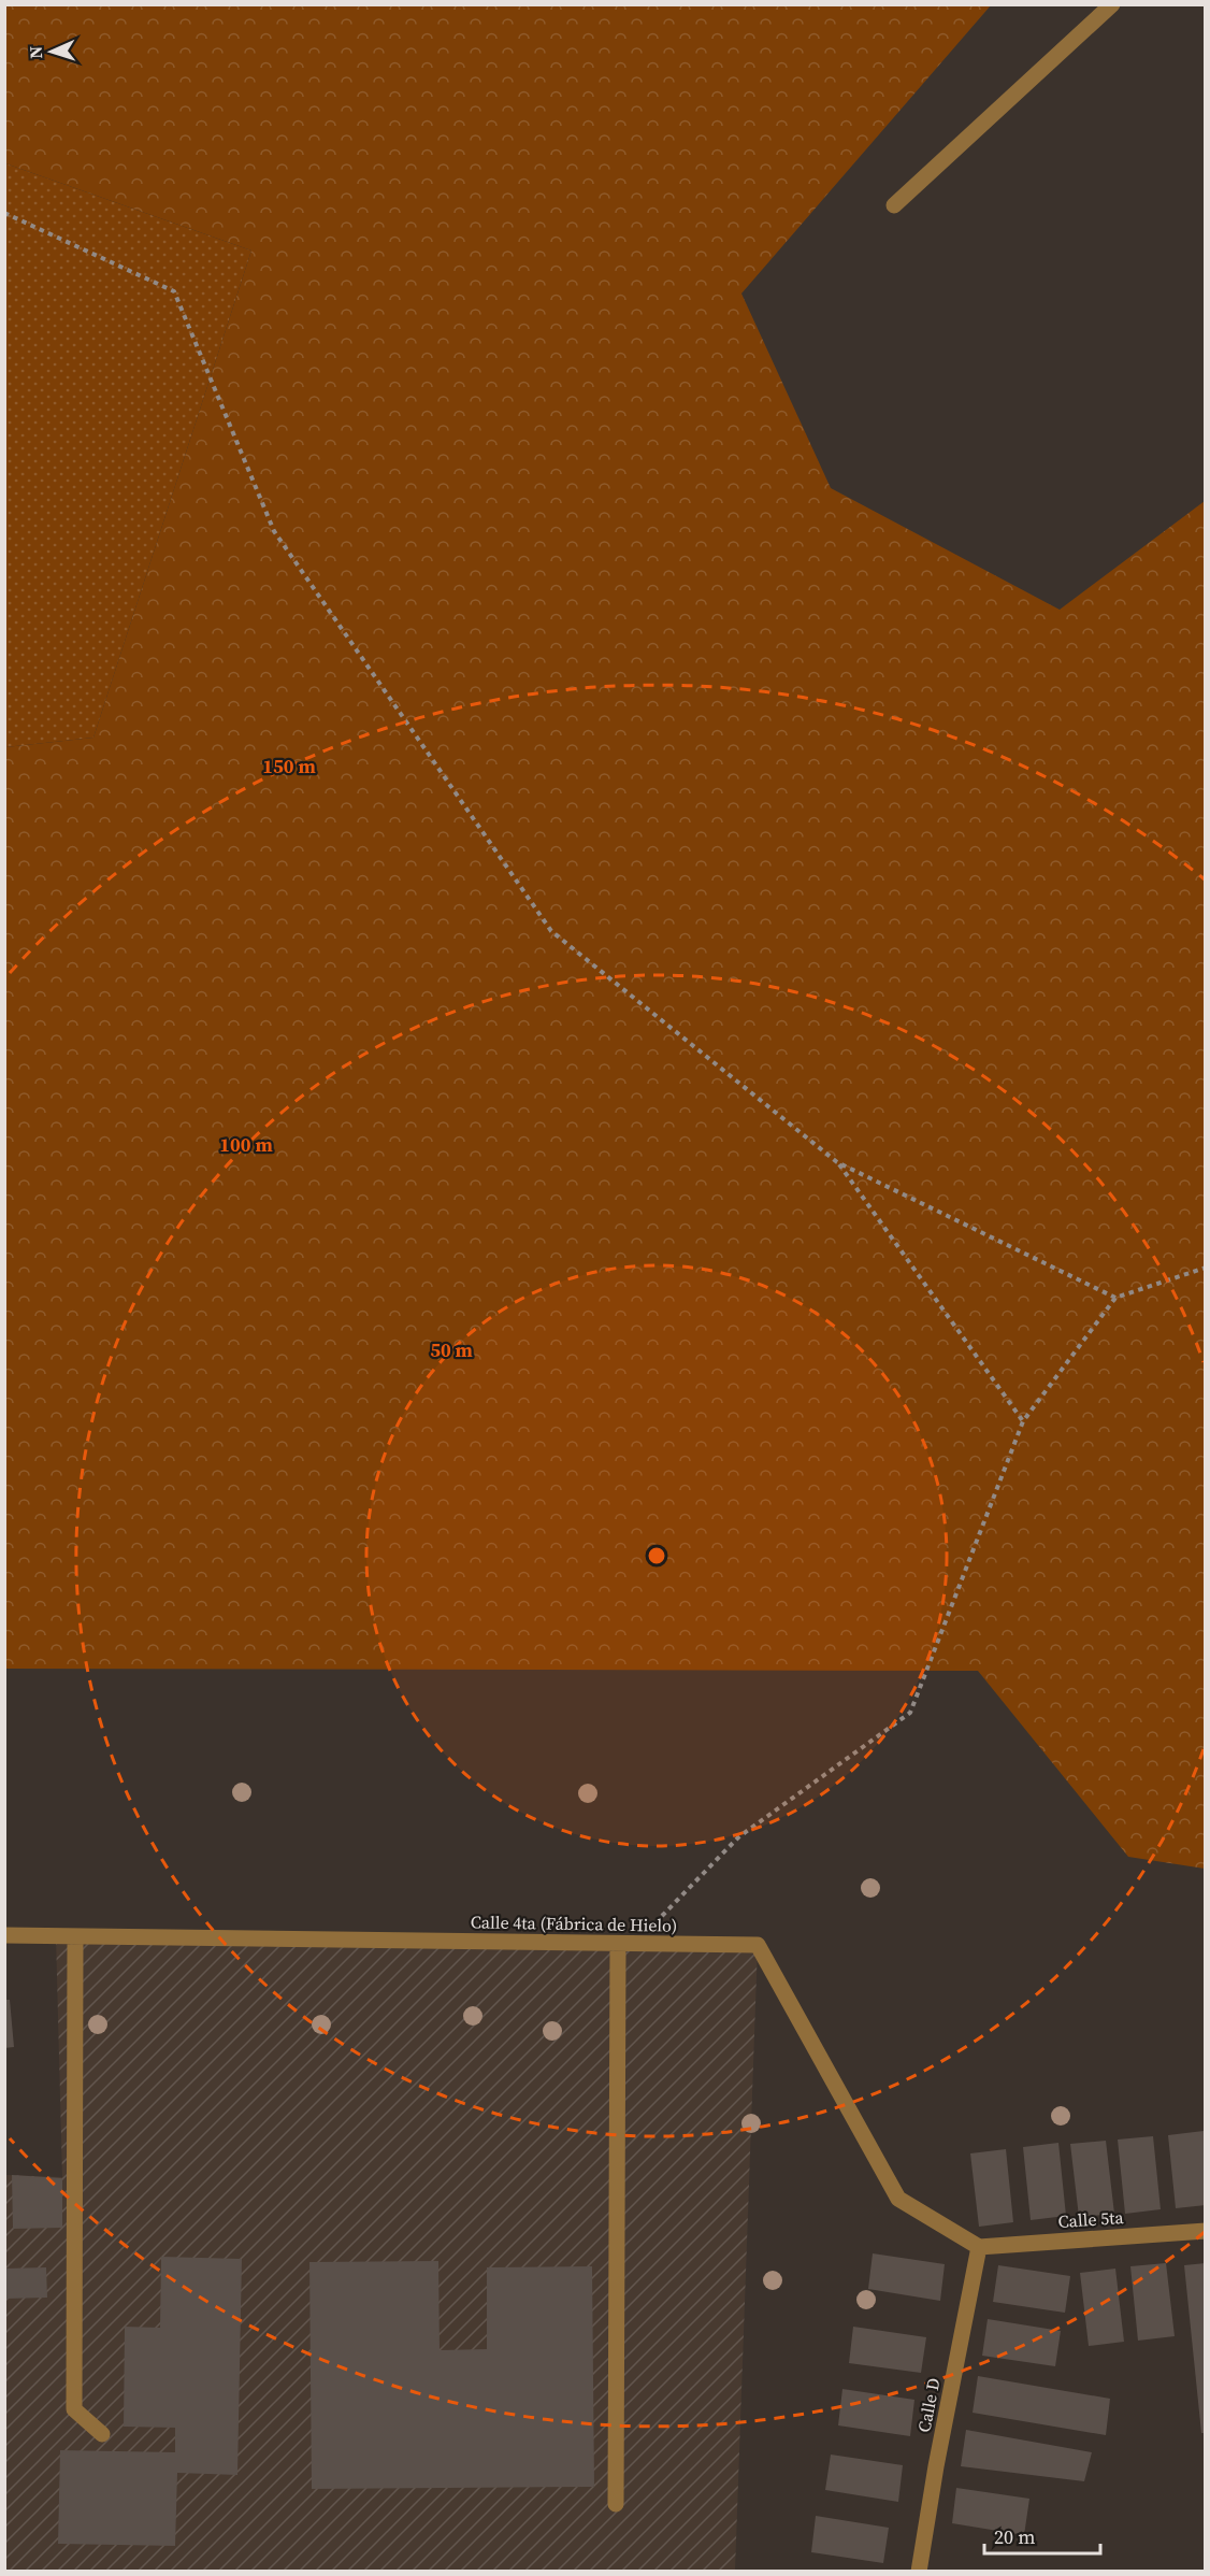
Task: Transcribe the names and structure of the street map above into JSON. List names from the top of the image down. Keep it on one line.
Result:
{"streets":{"street":["Calle 4ta (Fábrica de Hielo)","Calle 5ta","Calle D"]},"crossings":[["Calle 4ta (Fábrica de Hielo)","Calle 5ta"],["Calle 4ta (Fábrica de Hielo)","Calle D"],["Calle 5ta","Calle D"]],"scale_bar":"20 m","north":"left","rings":["150 m","100 m","50 m"]}
